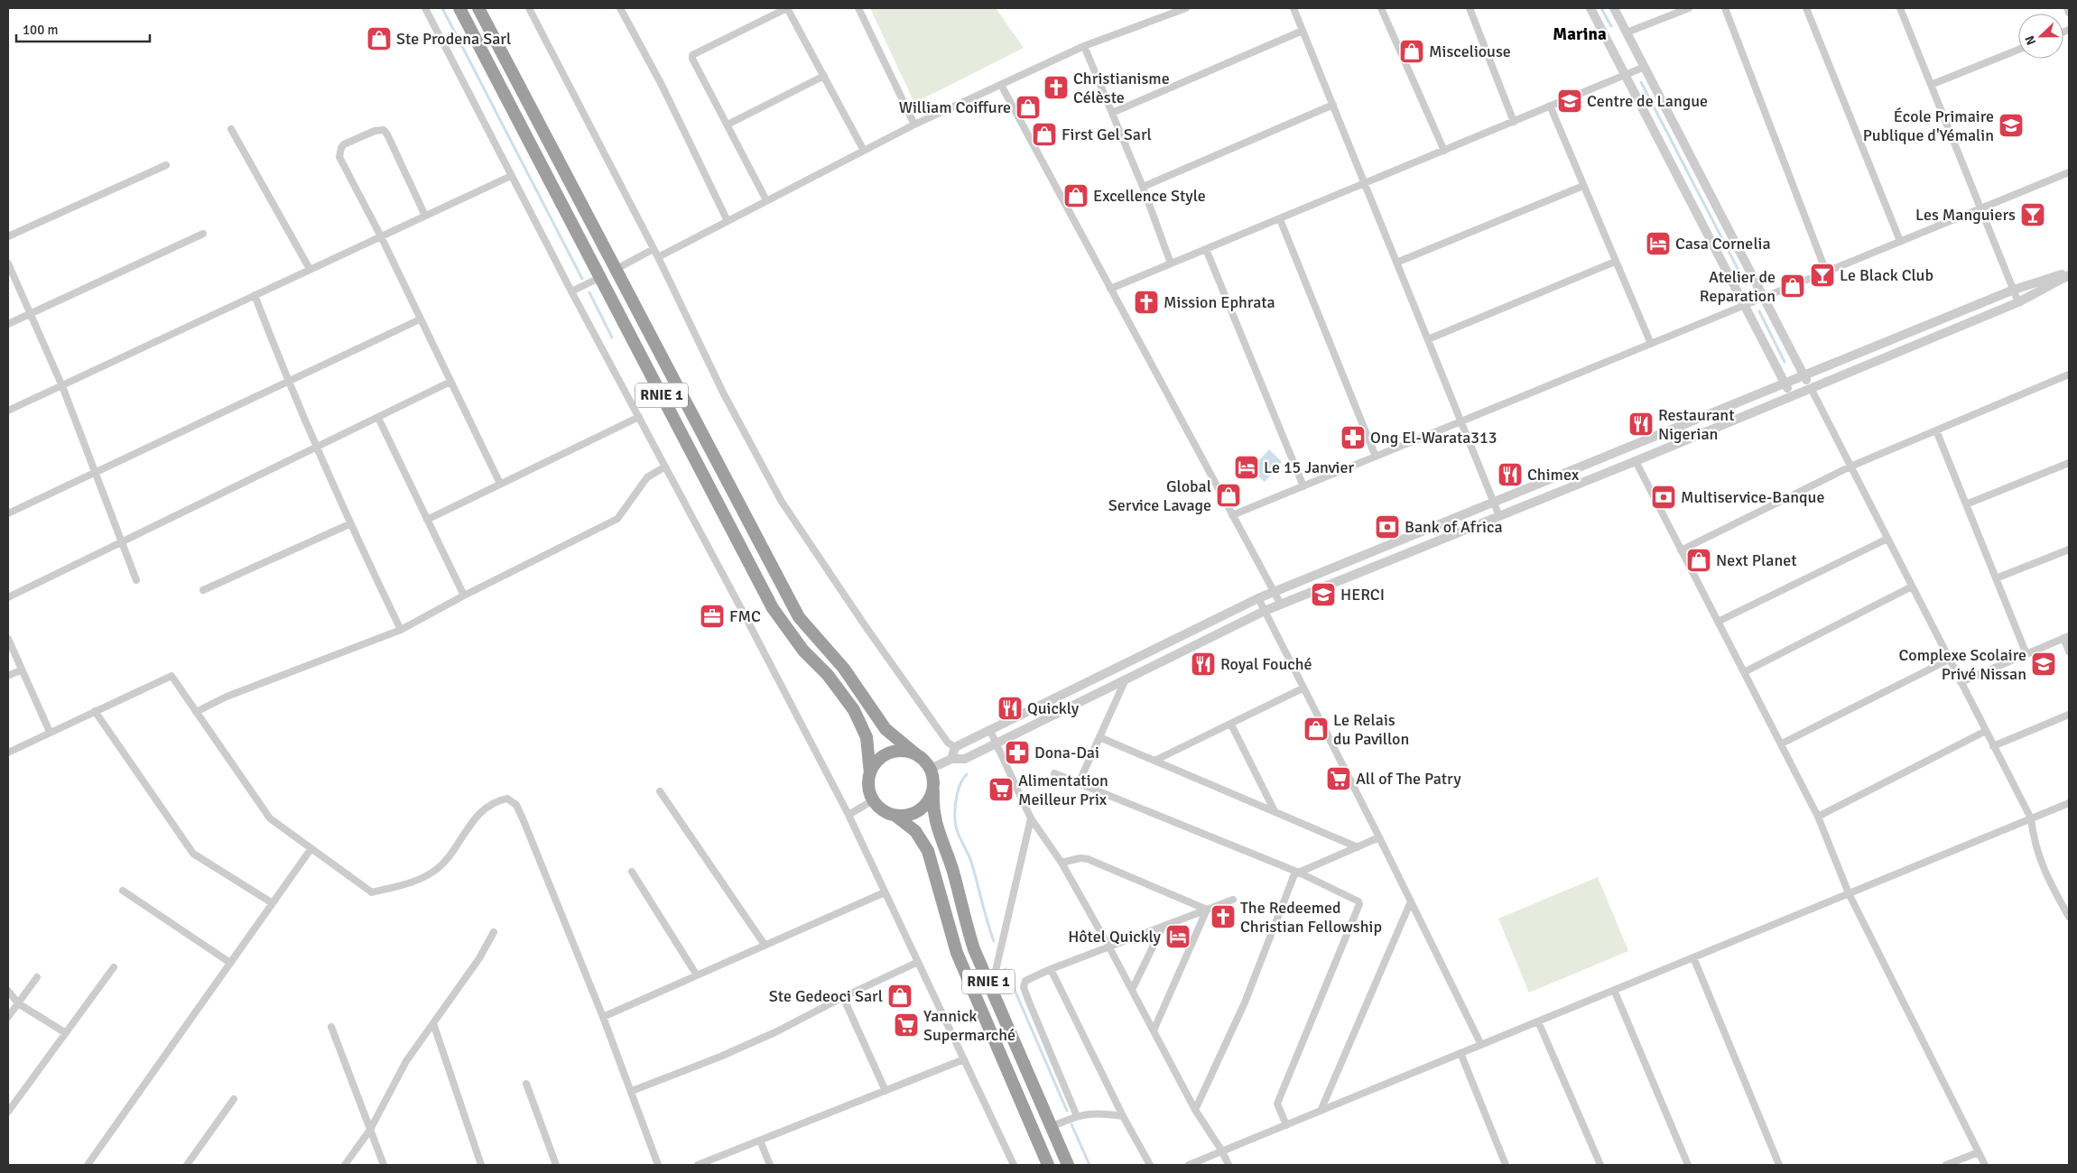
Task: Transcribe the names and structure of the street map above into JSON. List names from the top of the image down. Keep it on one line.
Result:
{"streets":{"highway":["RNIE 1"]},"districts":["Marina"],"places":{"shop":["Ste Prodena Sarl","Misceliouse","William Coiffure","First Gel Sarl","Excellence Style","Atelier de Reparation","Global Service Lavage","Next Planet","Le Relais du Pavillon","Ste Gedeoci Sarl"],"church":["Christianisme Célèste","Mission Ephrata","The Redeemed Christian Fellowship"],"school or university":["Centre de Langue","École Primaire Publique d'Yémalin","HERCI","Complexe Scolaire Privé Nissan"],"bar":["Les Manguiers","Le Black Club"],"hotel":["Casa Cornelia","Le 15 Janvier","Hôtel Quickly"],"restaurant":["Restaurant Nigerian","Chimex","Royal Fouché","Quickly"],"pharmacy":["Ong El-Warata313","Dona-Dai"],"bank":["Multiservice-Banque","Bank of Africa"],"office":["FMC"],"supermarket":["All of The Patry","Alimentation Meilleur Prix","Yannick Supermarché"]},"scale_bar":"100 m","north":"left"}
